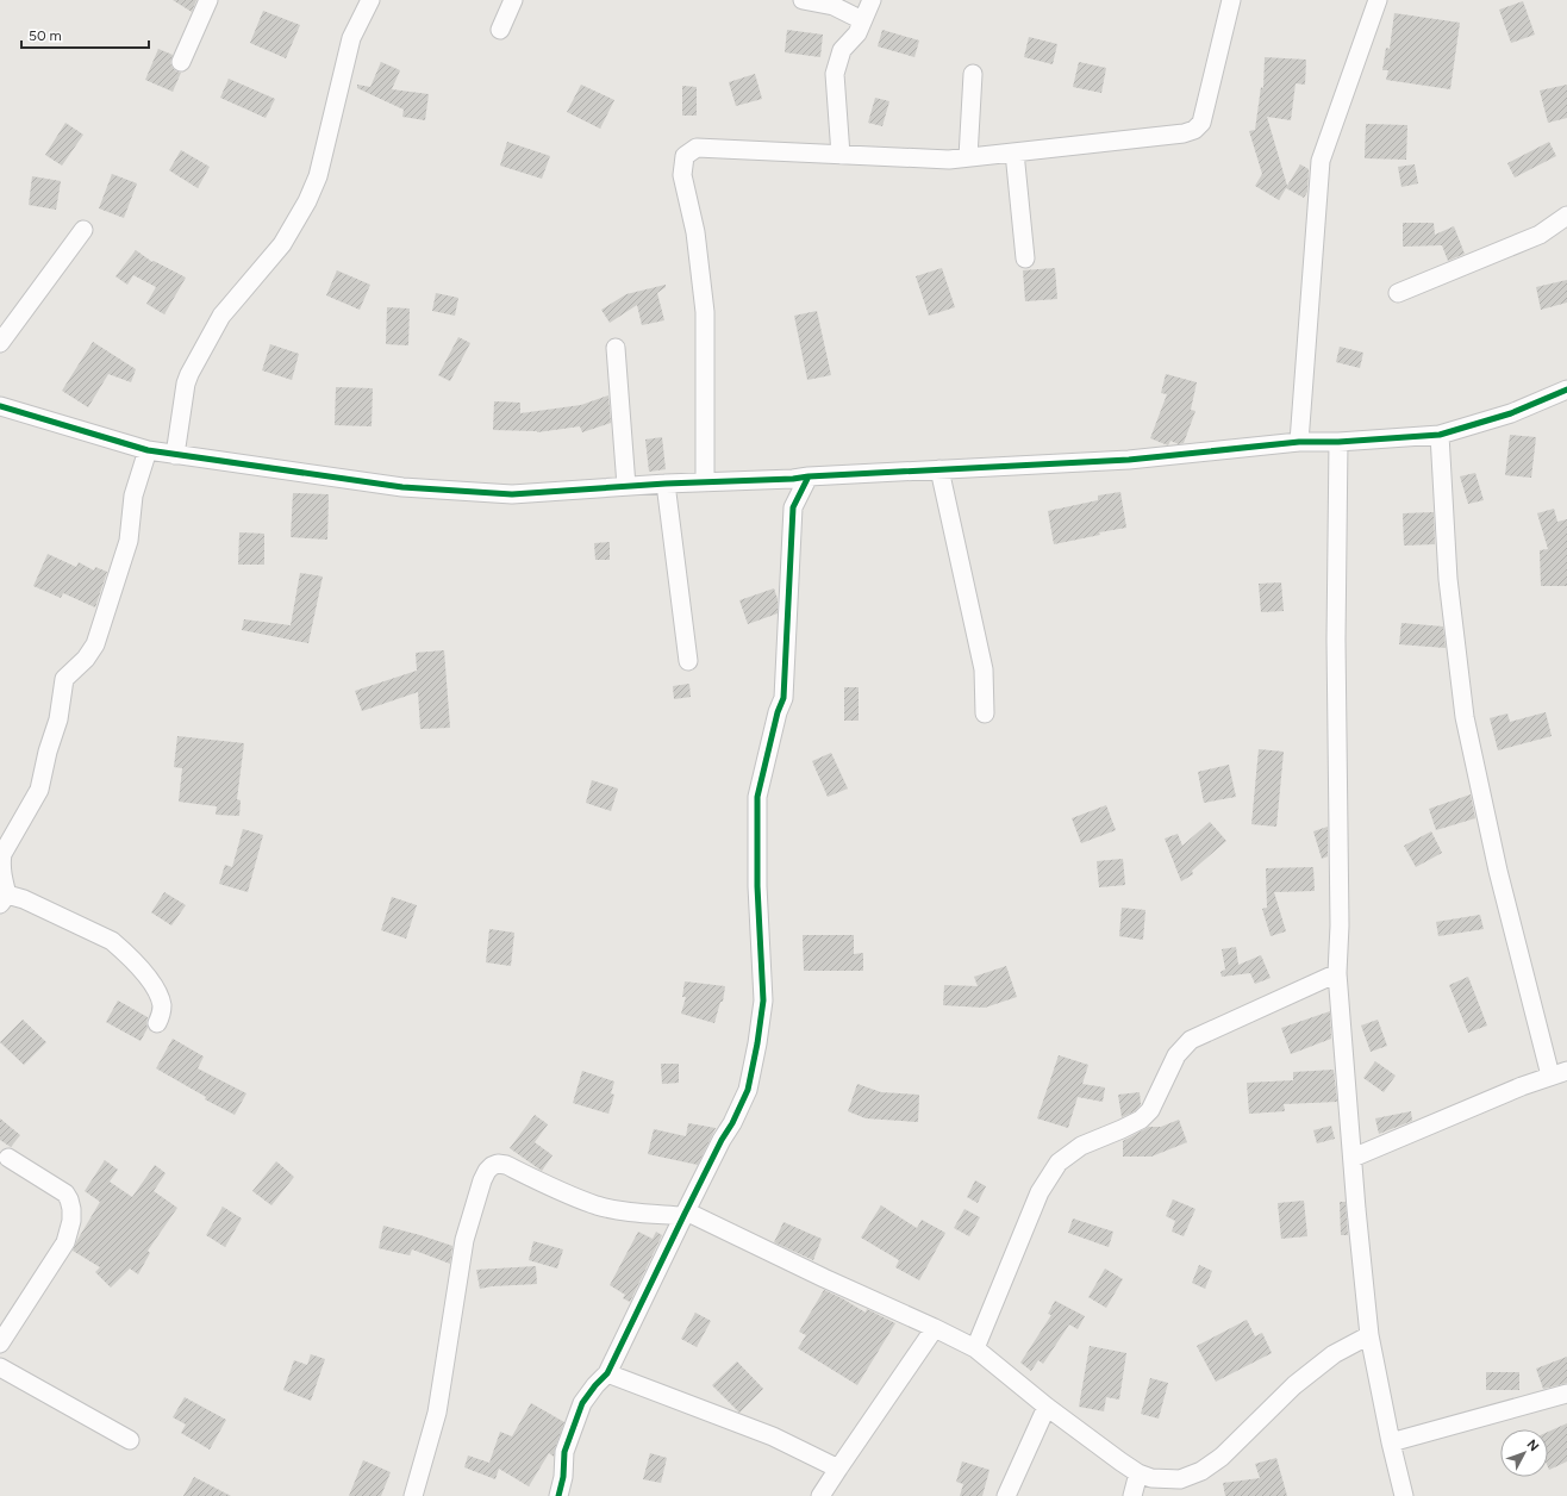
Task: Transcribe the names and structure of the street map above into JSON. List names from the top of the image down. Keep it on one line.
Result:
{"scale_bar":"50 m","north":"top right"}
